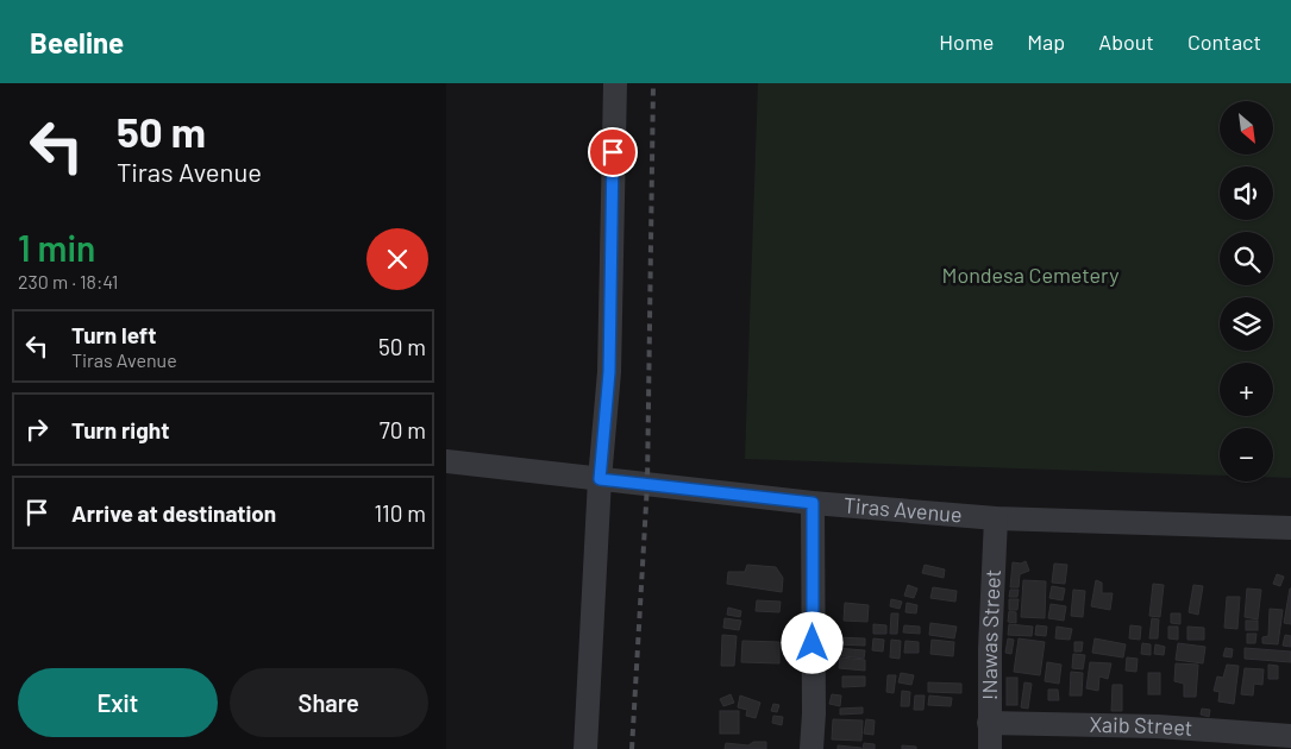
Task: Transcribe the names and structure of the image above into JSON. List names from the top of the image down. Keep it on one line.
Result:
{"streets":{"street":["Tiras Avenue","!Nawas Street","Xaib Street"]},"crossings":[["Tiras Avenue","!Nawas Street"],["!Nawas Street","Xaib Street"]],"parks":["Mondesa Cemetery"],"north":"bottom right","page":{"header":"Beeline","nav":["Home","Map","About","Contact"],"turn":["50 m","Tiras Avenue"],"map_buttons":["+","−"],"heading":["1 min","230 m · 18:41"],"list":[{"name":"Turn left","note":"Tiras Avenue","value":"50 m"},{"name":"Turn right","value":"70 m"},{"name":"Arrive at destination","value":"110 m"}],"buttons":["Exit","Share"]}}
